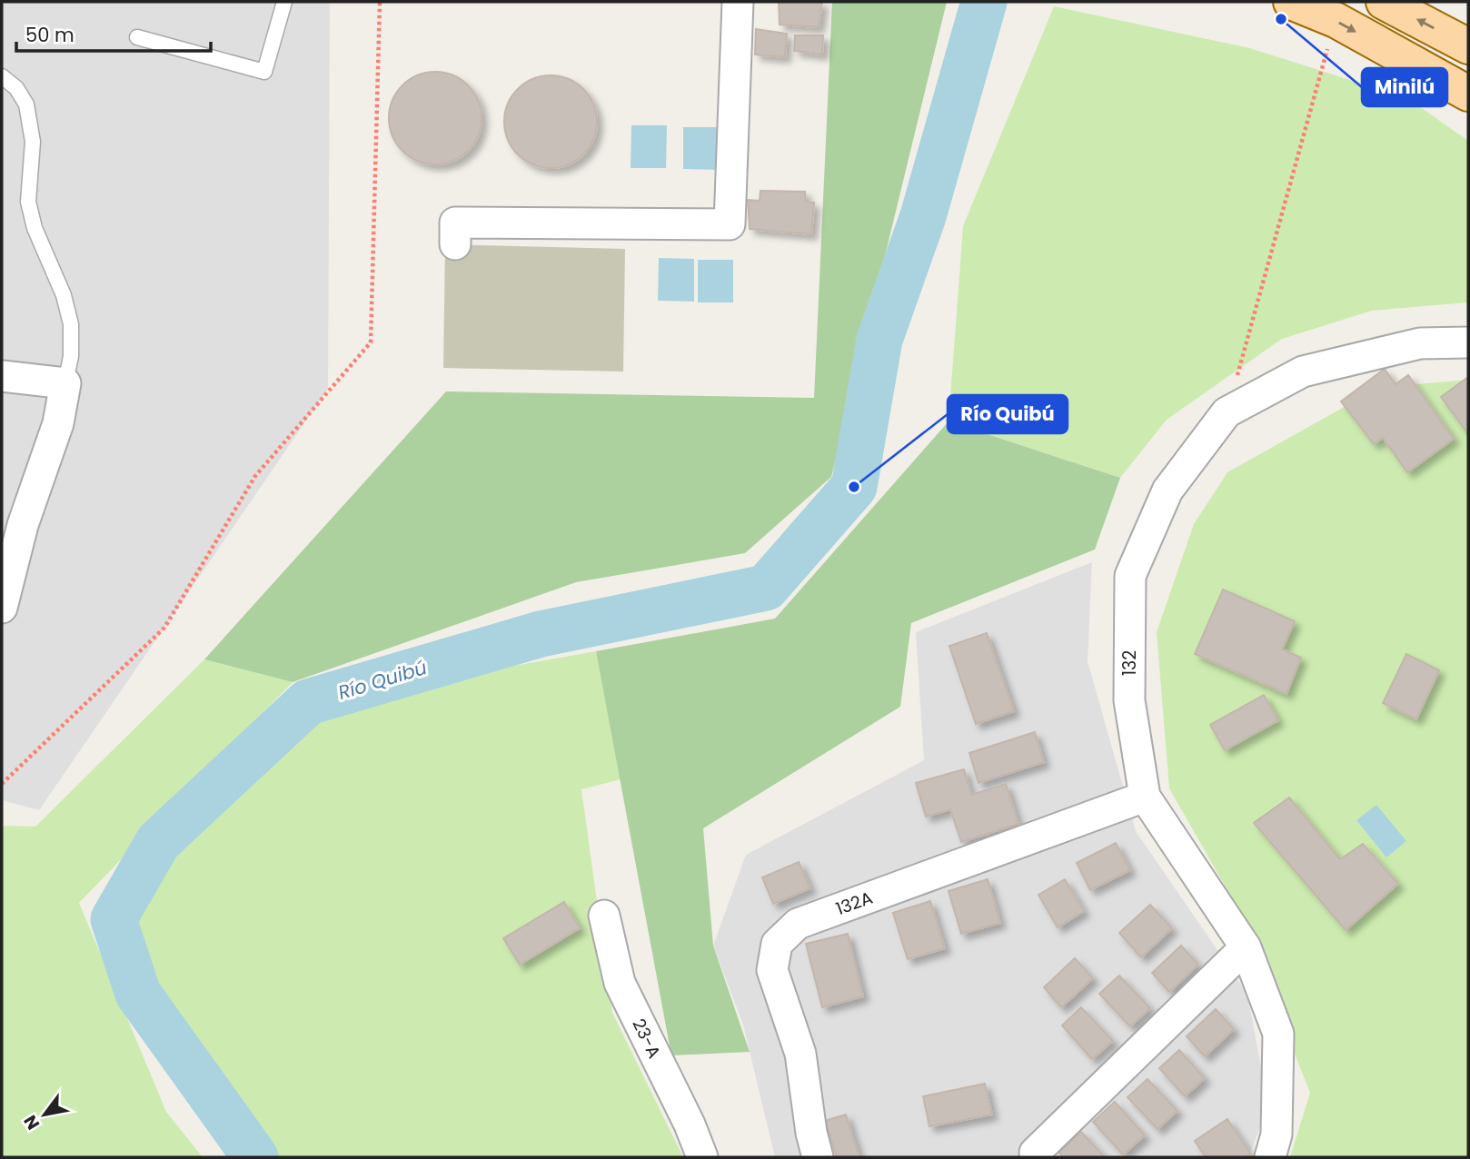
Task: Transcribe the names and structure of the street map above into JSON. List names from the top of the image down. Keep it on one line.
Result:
{"streets":{"street":["132","132A","23-A"]},"crossings":[["132","132A"]],"water":["Río Quibú"],"places":["Minilú","Río Quibú"],"scale_bar":"50 m","north":"bottom left"}
